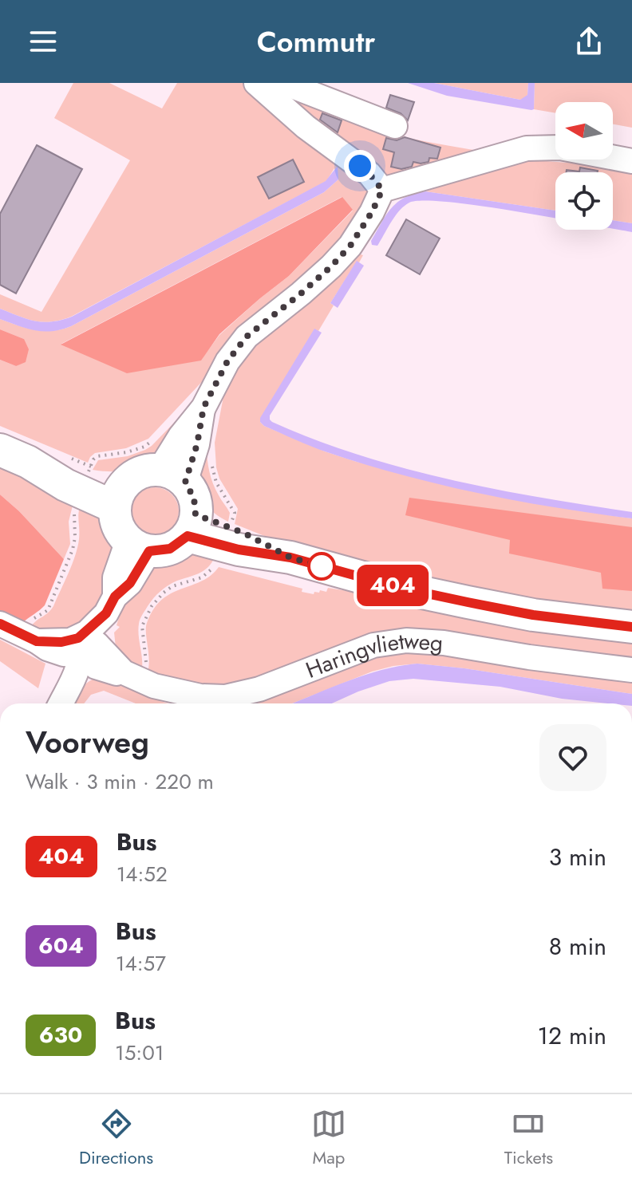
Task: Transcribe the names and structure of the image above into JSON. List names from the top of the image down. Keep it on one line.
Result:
{"streets":{"street":["Haringvlietweg"]},"lines":["bus line 404"],"north":"left","page":{"header":"Commutr","on_map":"404","heading":["Voorweg","Walk · 3 min · 220 m"],"list":[{"mark":"404","name":"Bus","note":"14:52","value":"3 min"},{"mark":"604","name":"Bus","note":"14:57","value":"8 min"},{"mark":"630","name":"Bus","note":"15:01","value":"12 min"}],"tabs":["Directions","Map","Tickets"]}}
